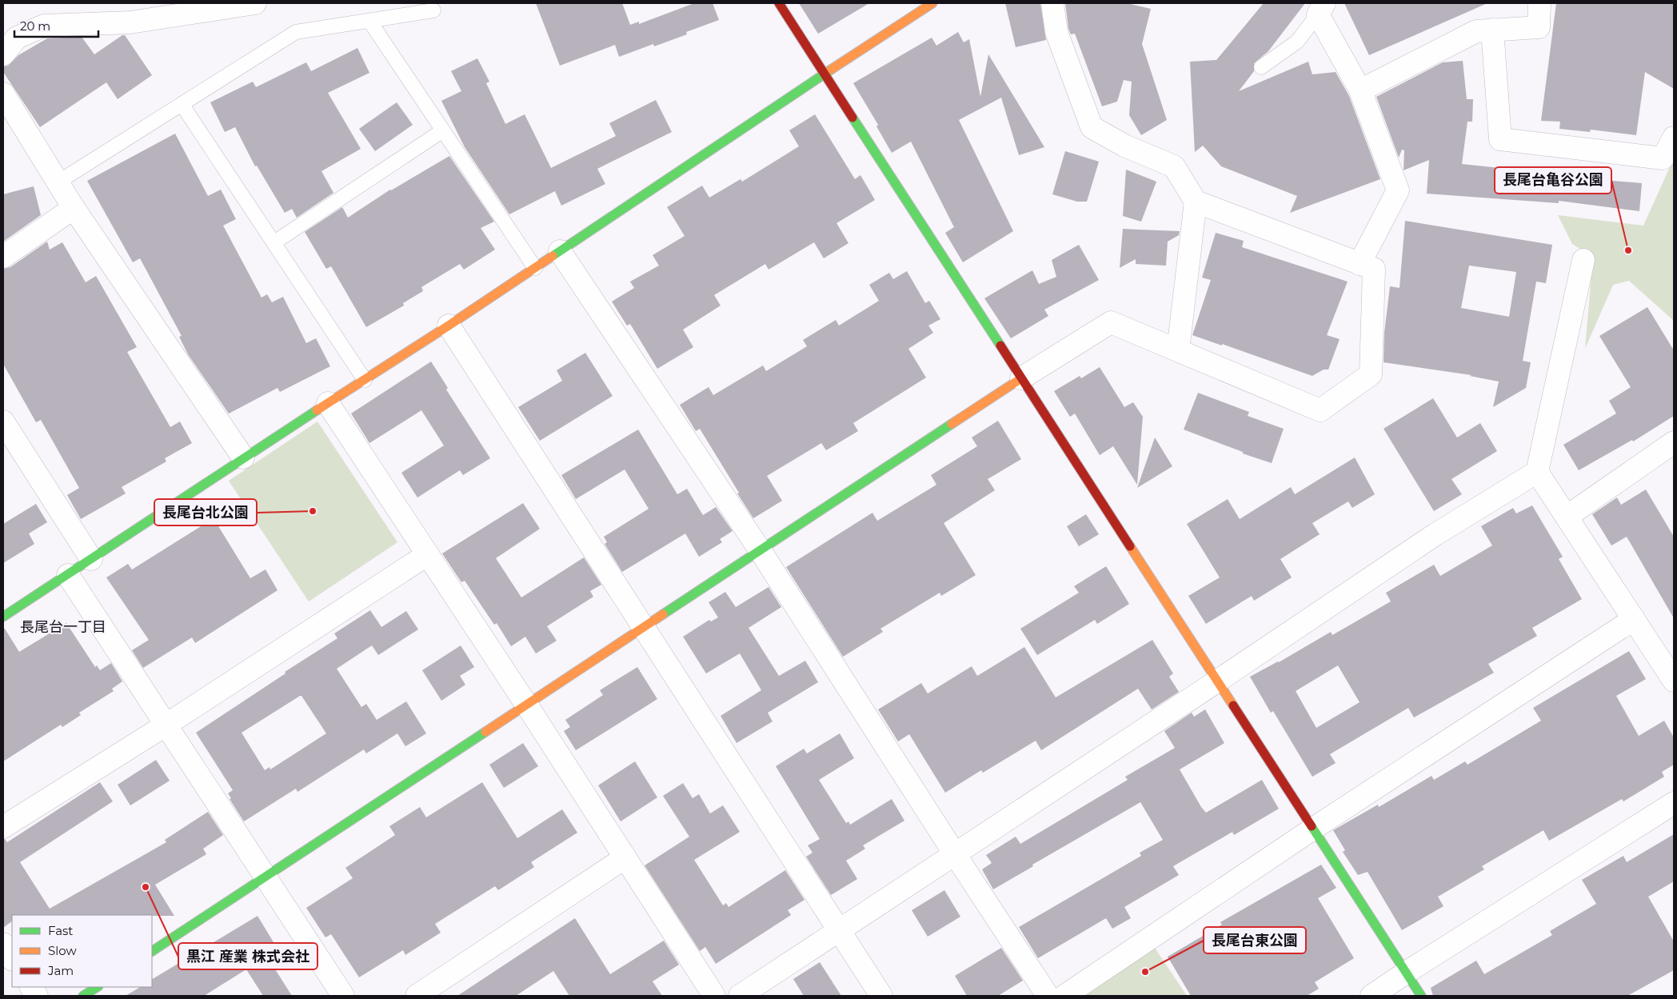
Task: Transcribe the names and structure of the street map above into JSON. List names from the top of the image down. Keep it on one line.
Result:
{"districts":["長尾台一丁目"],"places":["長尾台亀谷公園","長尾台北公園","黒江 産業 株式会社","長尾台東公園"],"legend":["Fast","Slow","Jam"],"scale_bar":"20 m"}
